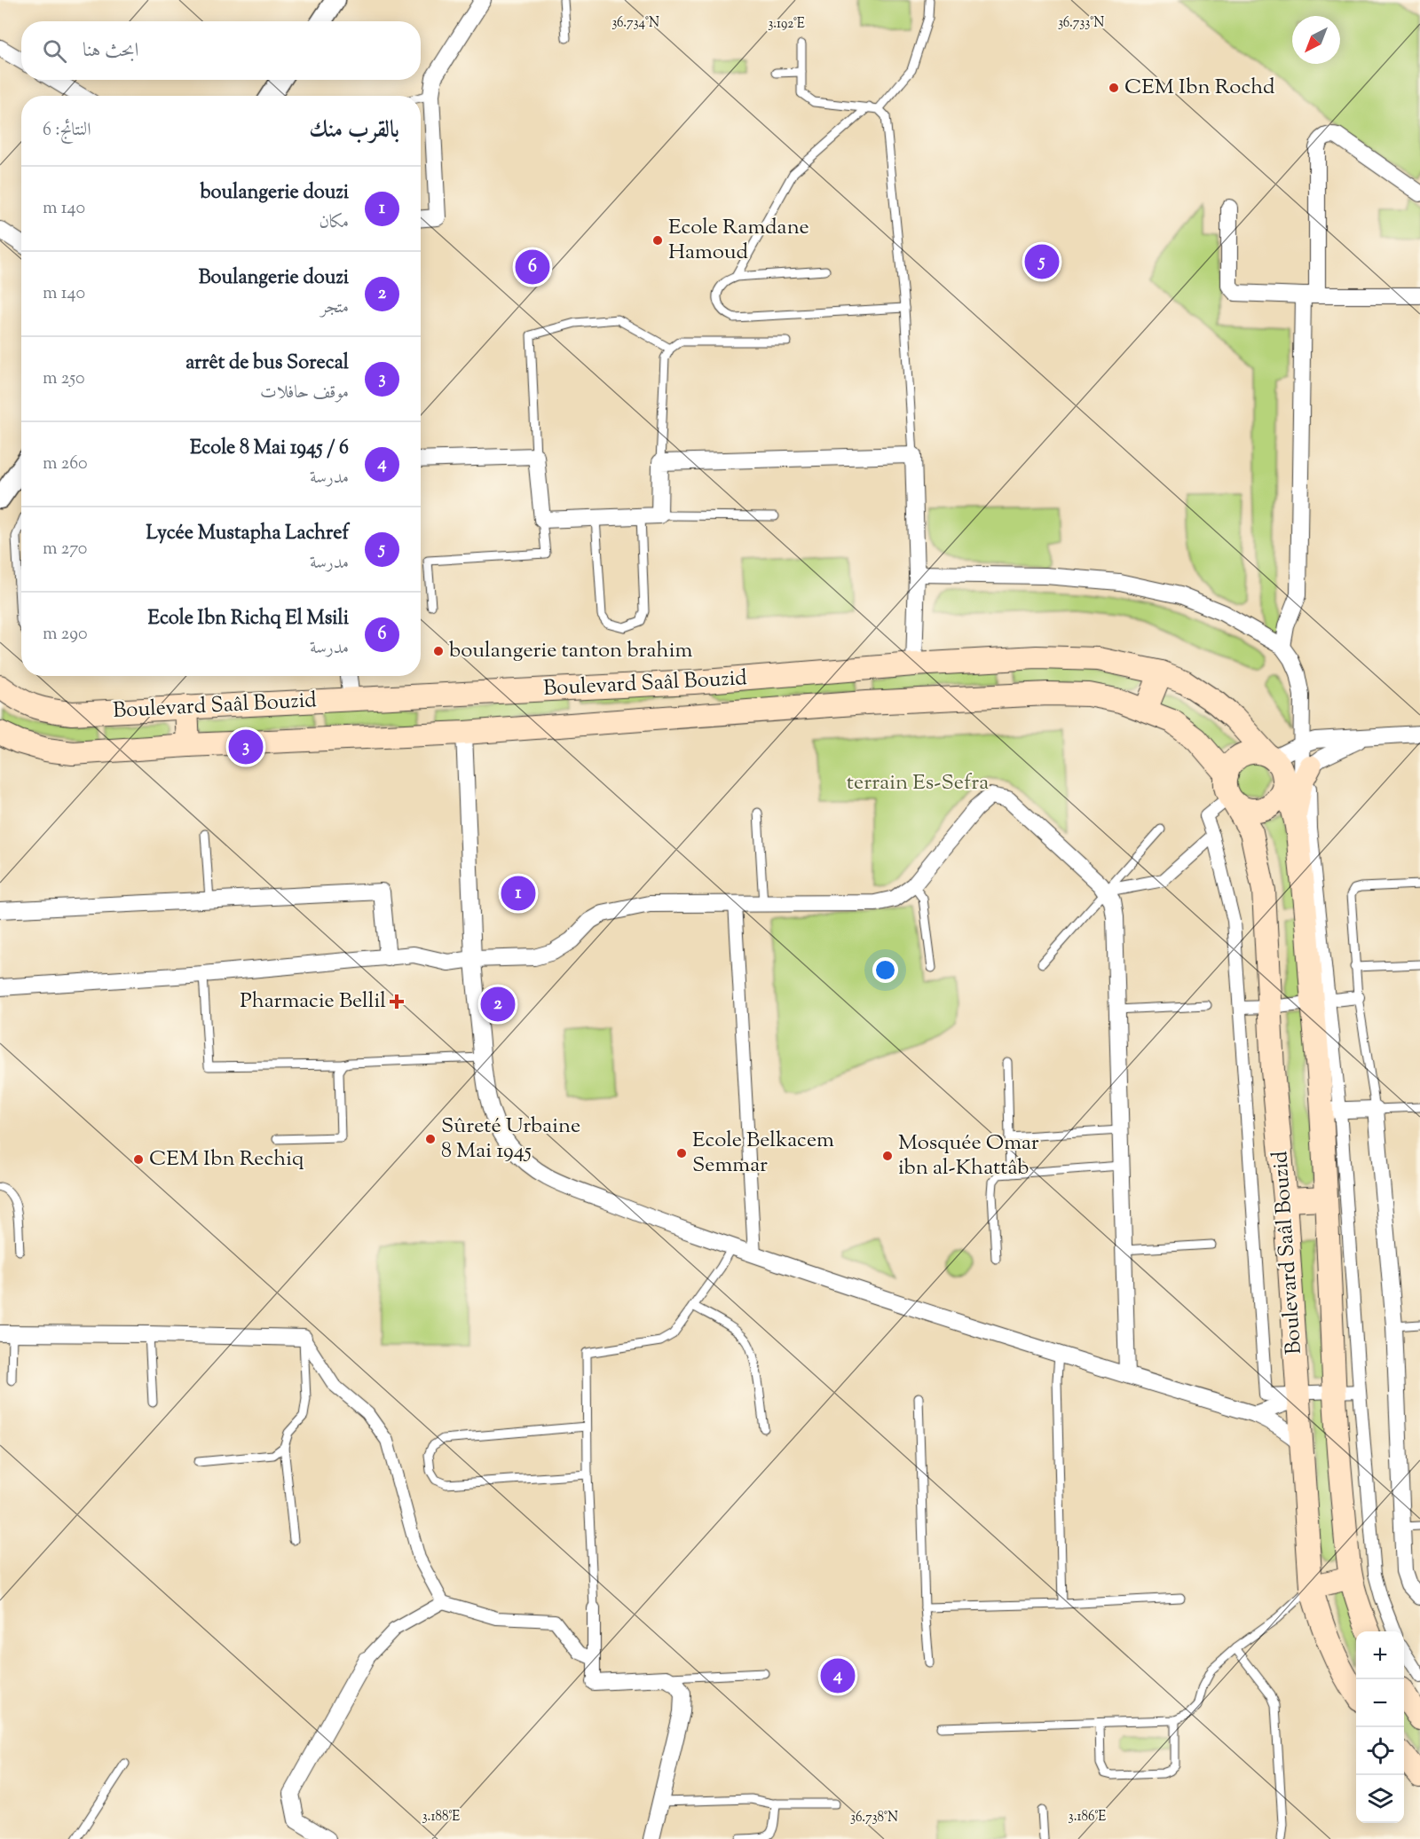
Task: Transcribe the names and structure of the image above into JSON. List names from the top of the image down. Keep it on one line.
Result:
{"streets":{"main road":["Boulevard Saâl Bouzid"]},"parks":["terrain Es-Sefra"],"places":{"other":["CEM Ibn Rochd","Ecole Ramdane Hamoud","boulangerie tanton brahim","Sûreté Urbaine 8 Mai 1945","Ecole Belkacem Semmar","Mosquée Omar ibn al-Khattâb","CEM Ibn Rechiq"],"health":["Pharmacie Bellil"]},"north":"bottom left","page":{"search":"ابحث هنا","heading":["بالقرب منك","النتائج: 6"],"list":[{"mark":"1","name":"boulangerie douzi","note":"مكان","value":"140 m"},{"mark":"2","name":"Boulangerie douzi","note":"متجر","value":"140 m"},{"mark":"3","name":"arrêt de bus Sorecal","note":"موقف حافلات","value":"250 m"},{"mark":"4","name":"Ecole 8 Mai 1945 / 6","note":"مدرسة","value":"260 m"},{"mark":"5","name":"Lycée Mustapha Lachref","note":"مدرسة","value":"270 m"},{"mark":"6","name":"Ecole Ibn Richq El Msili","note":"مدرسة","value":"290 m"}],"pins":["5","6","3","1","2","4"],"map_buttons":["+","−"]},"coordinates":["36.734°N","36.733°N","3.192°E","3.188°E","3.186°E","36.738°N"]}
